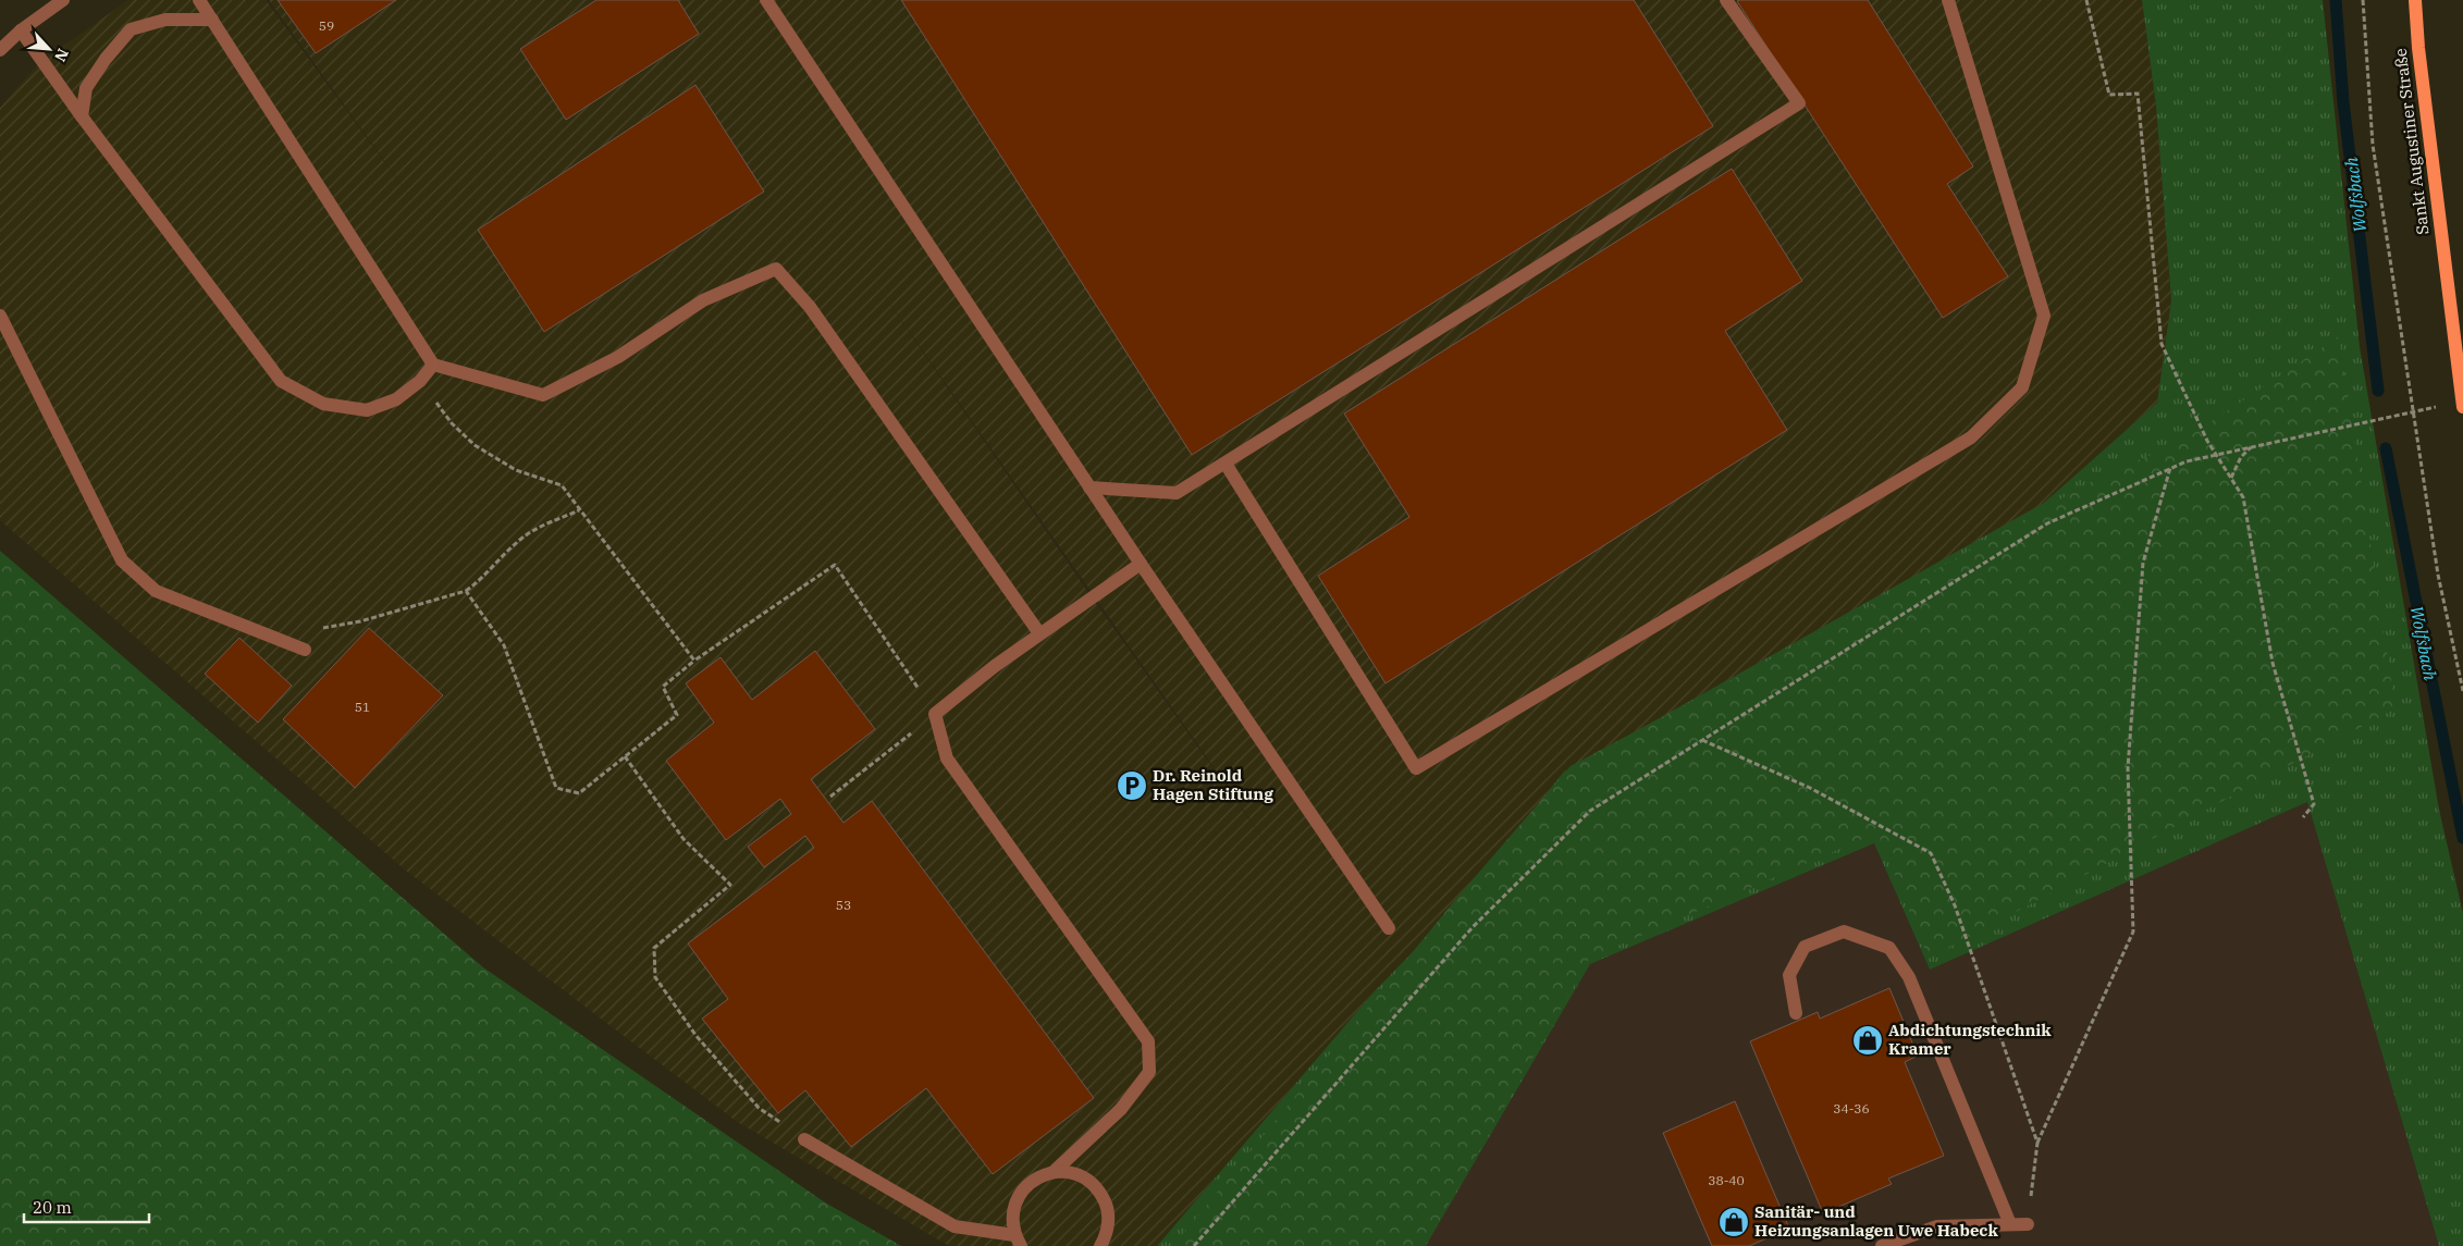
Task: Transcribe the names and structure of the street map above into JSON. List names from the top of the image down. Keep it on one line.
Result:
{"streets":{"main road":["Sankt Augustiner Straße"]},"water":["Wolfsbach"],"places":{"parking":["Dr. Reinold Hagen Stiftung"],"shop":["Abdichtungstechnik Kramer","Sanitär- und Heizungsanlagen Uwe Habeck"]},"house_numbers":["59","51","53","34-36","38-40"],"scale_bar":"20 m","north":"bottom right"}
